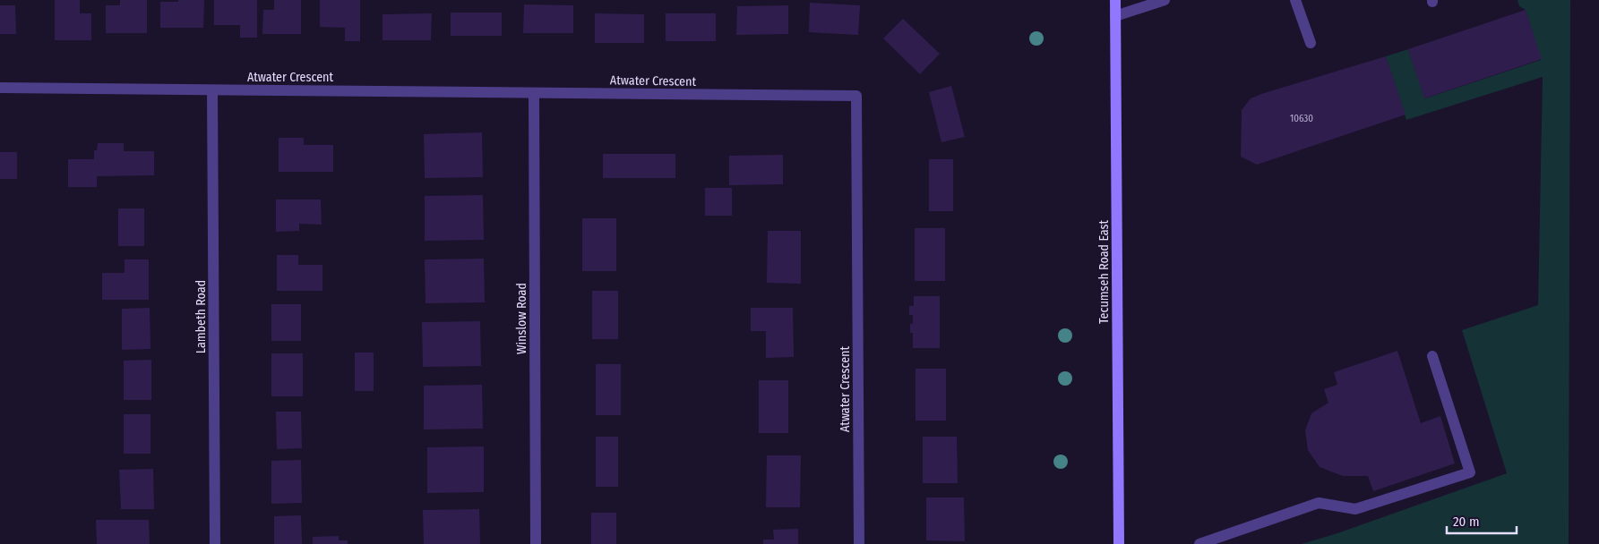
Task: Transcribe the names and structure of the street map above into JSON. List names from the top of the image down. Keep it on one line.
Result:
{"streets":{"main road":["Tecumseh Road East"],"street":["Atwater Crescent","Lambeth Road","Winslow Road"]},"crossings":[["Atwater Crescent","Lambeth Road"],["Atwater Crescent","Winslow Road"]],"house_numbers":["10630"],"scale_bar":"20 m"}
